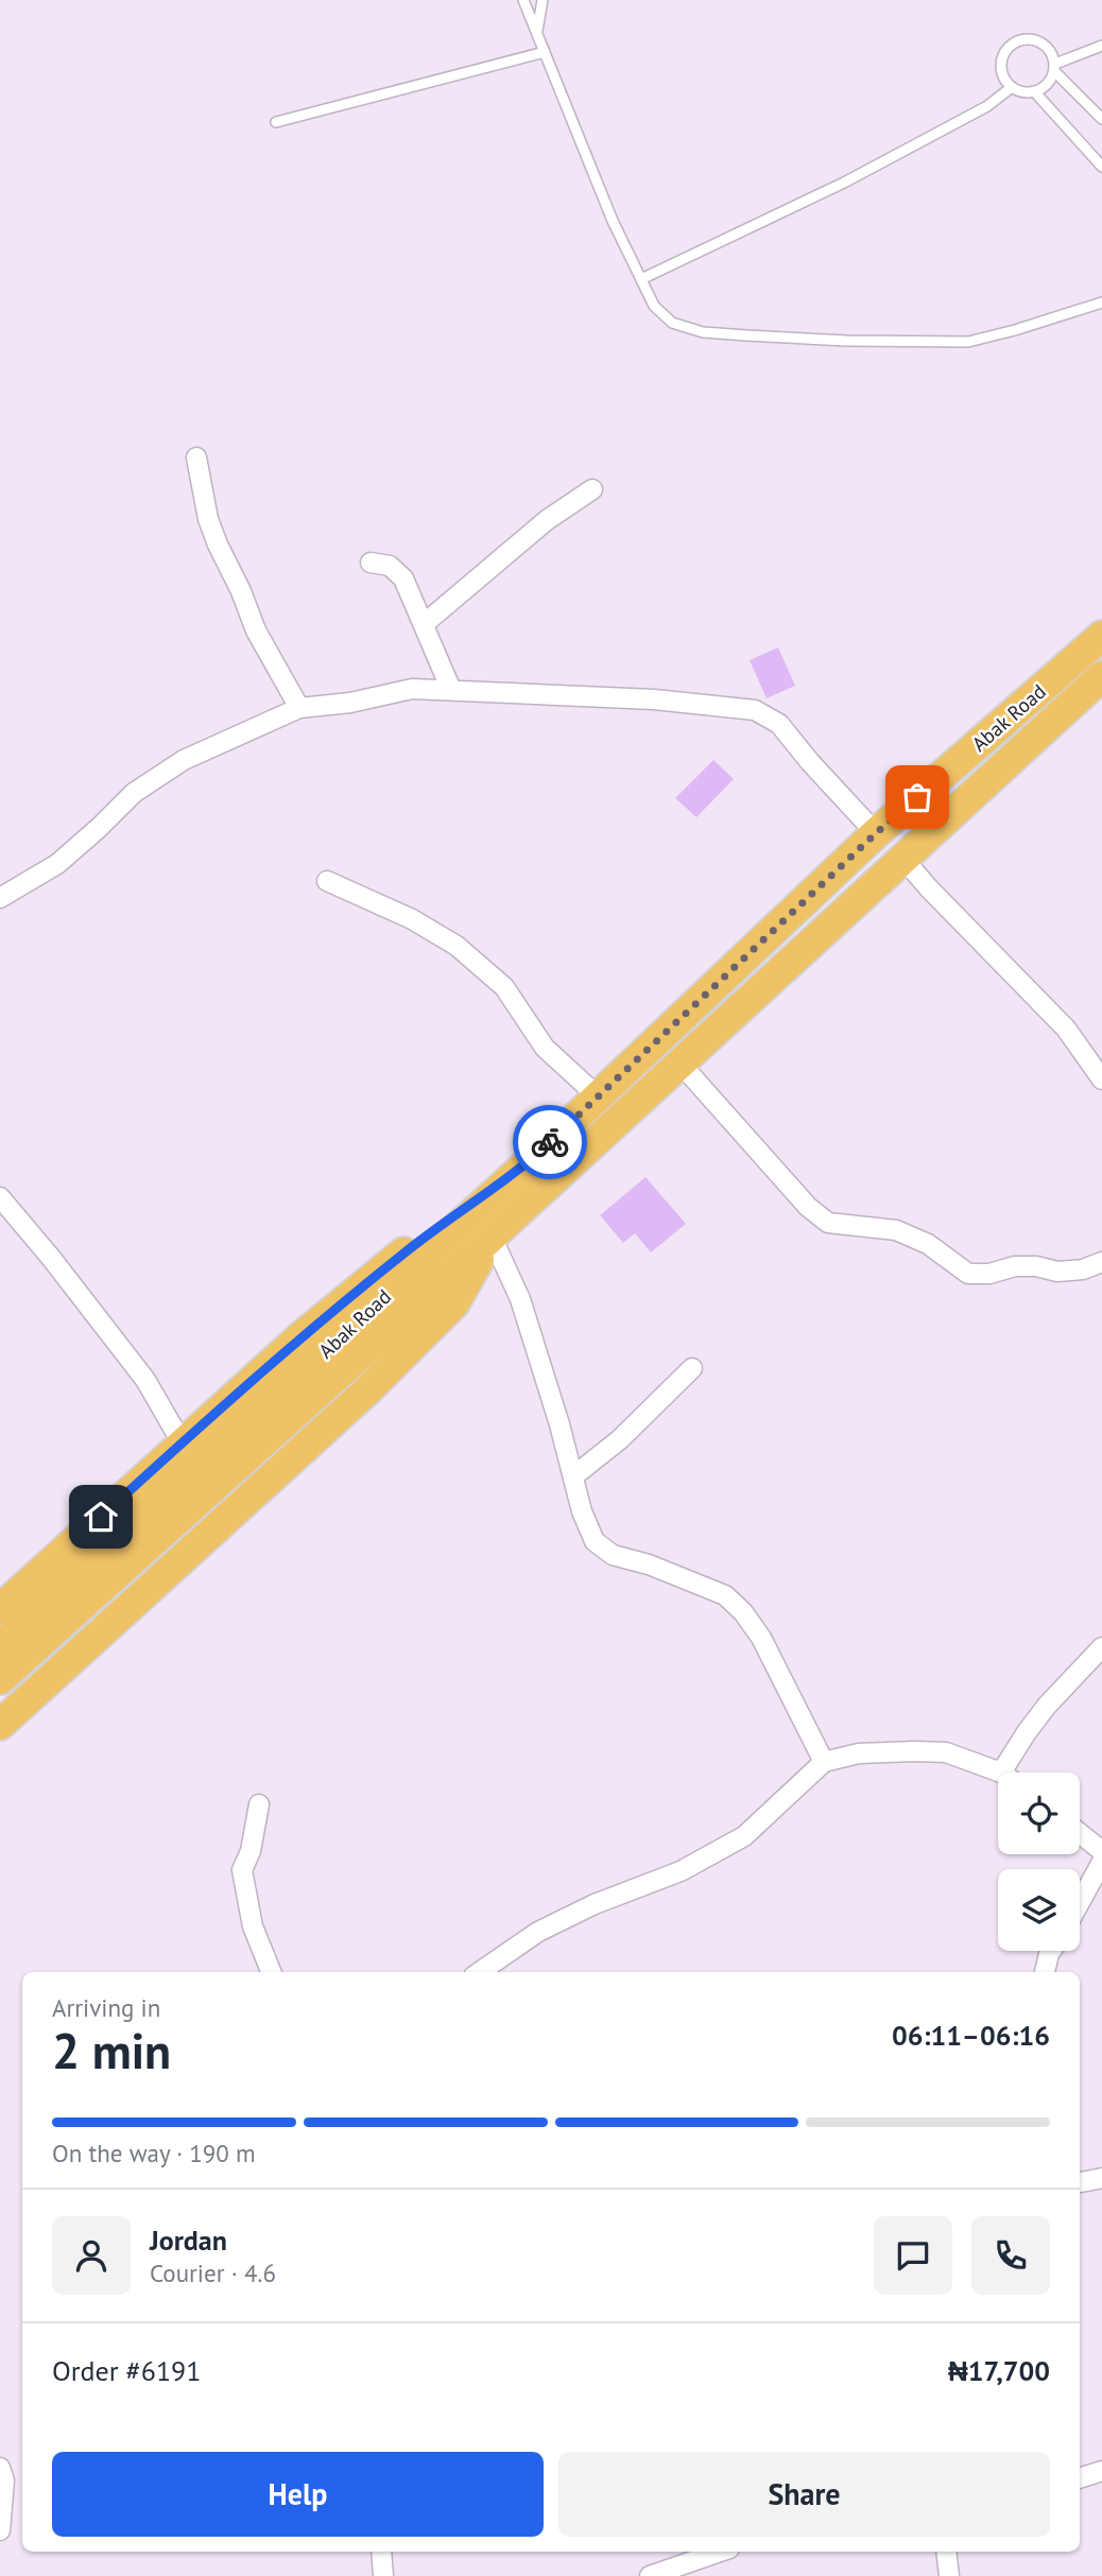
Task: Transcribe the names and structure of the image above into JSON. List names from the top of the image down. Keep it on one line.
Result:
{"streets":{"highway":["Abak Road"]},"page":{"heading":["2 min","Arriving in","06:11–06:16"],"panel":["Jordan","Courier · 4.6","Order #6191","₦17,700"],"bar":"On the way · 190 m","buttons":["Help","Share"]}}
